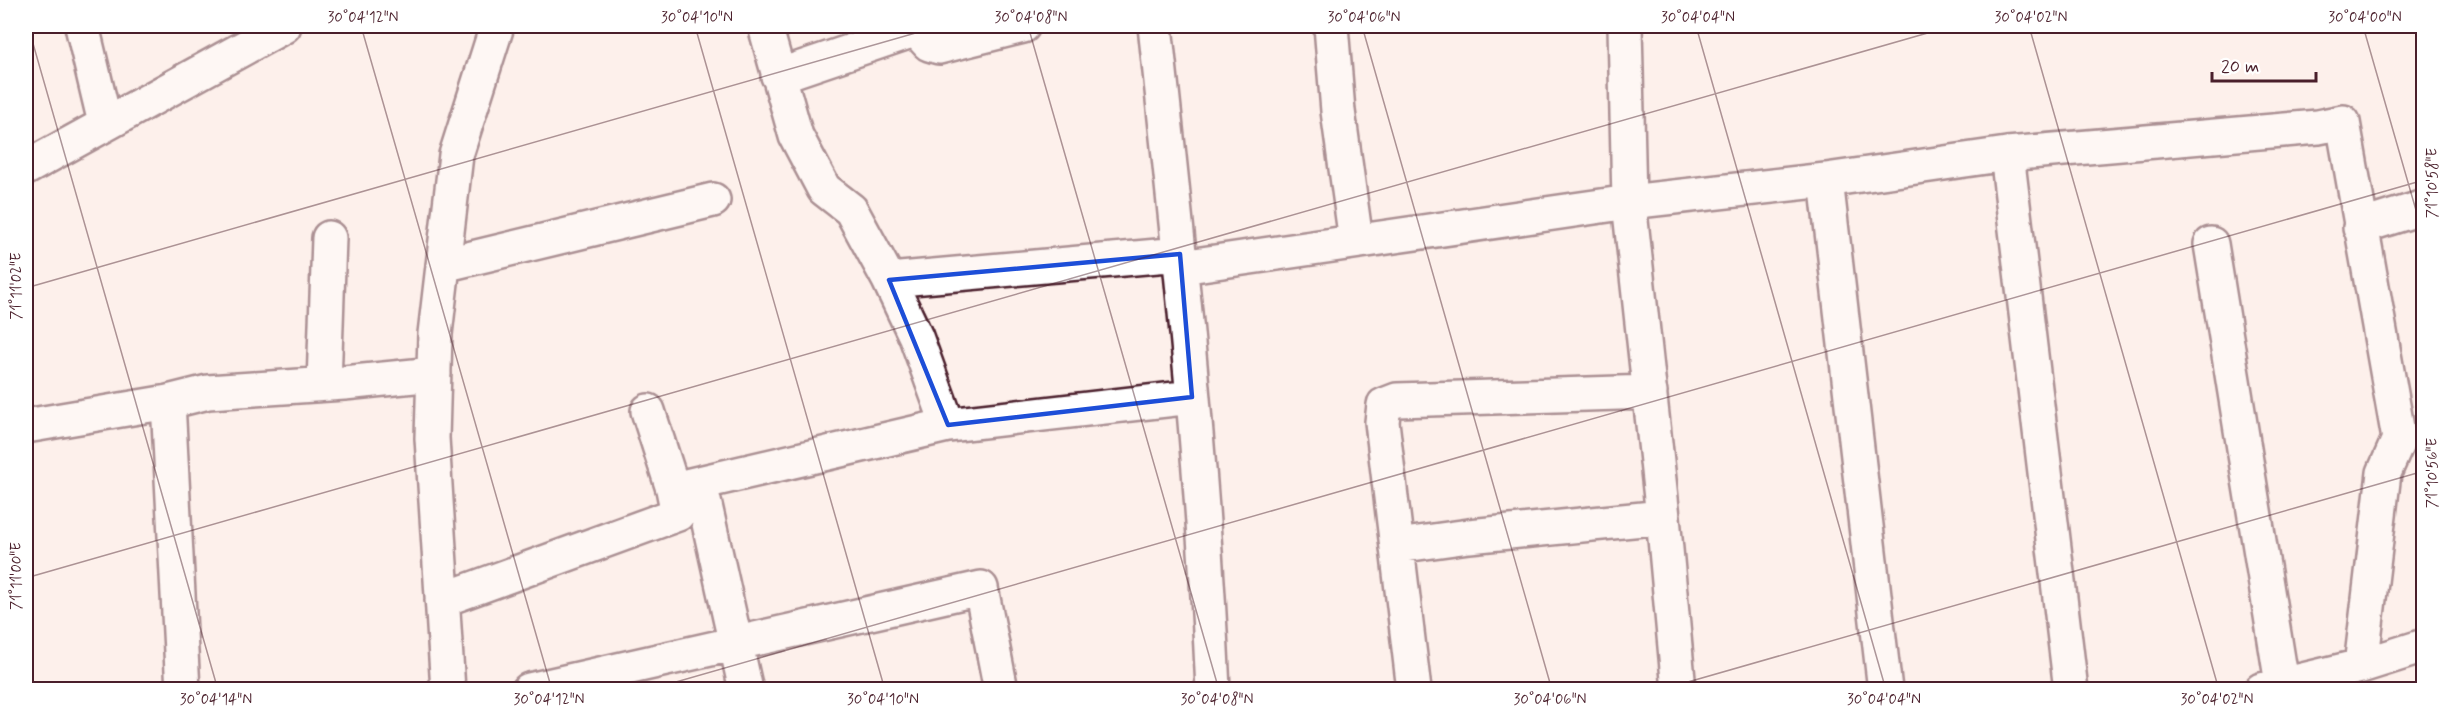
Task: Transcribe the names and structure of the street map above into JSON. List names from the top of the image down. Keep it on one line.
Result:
{"scale_bar":"20 m","coordinates":["30°04'12\"N","30°04'10\"N","30°04'08\"N","30°04'06\"N","30°04'04\"N","30°04'02\"N","30°04'00\"N","71°10'58\"E","71°11'02\"E","71°10'56\"E","71°11'00\"E","30°04'14\"N"]}
